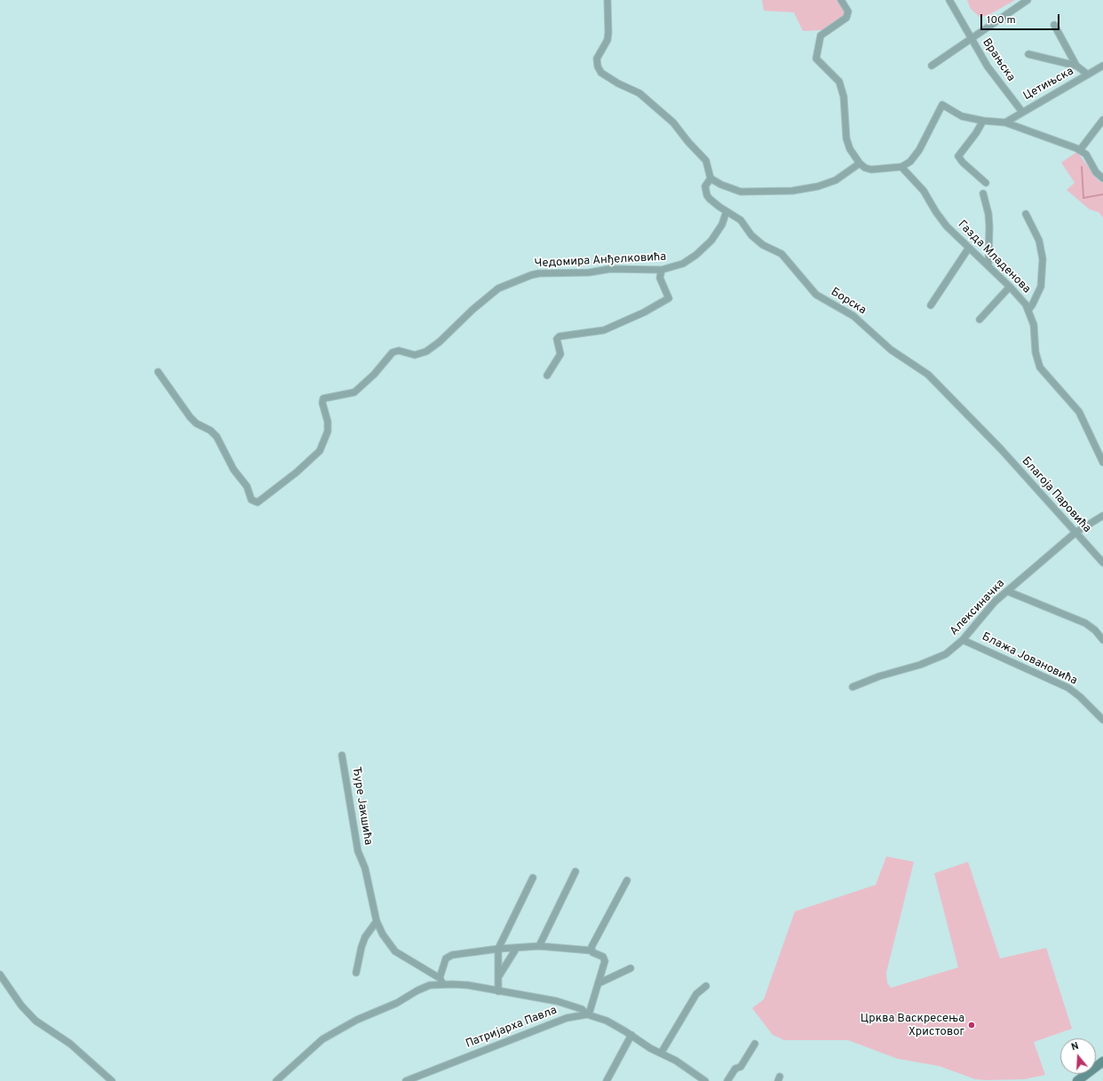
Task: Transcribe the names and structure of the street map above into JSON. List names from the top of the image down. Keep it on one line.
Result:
{"streets":{"street":["Врањска","Цетињска","Газда Младенова","Чедомира Анђелковића","Борска","Благоја Паровића","Алексиначка","Блажа Јовановића","Ђуре Јакшића","Патријарха Павла"]},"crossings":[["Врањска","Цетињска"],["Чедомира Анђелковића","Борска"],["Борска","Благоја Паровића"],["Благоја Паровића","Алексиначка"],["Алексиначка","Блажа Јовановића"]],"places":["Црква Васкресења Христовог"],"scale_bar":"100 m","north":"top"}
